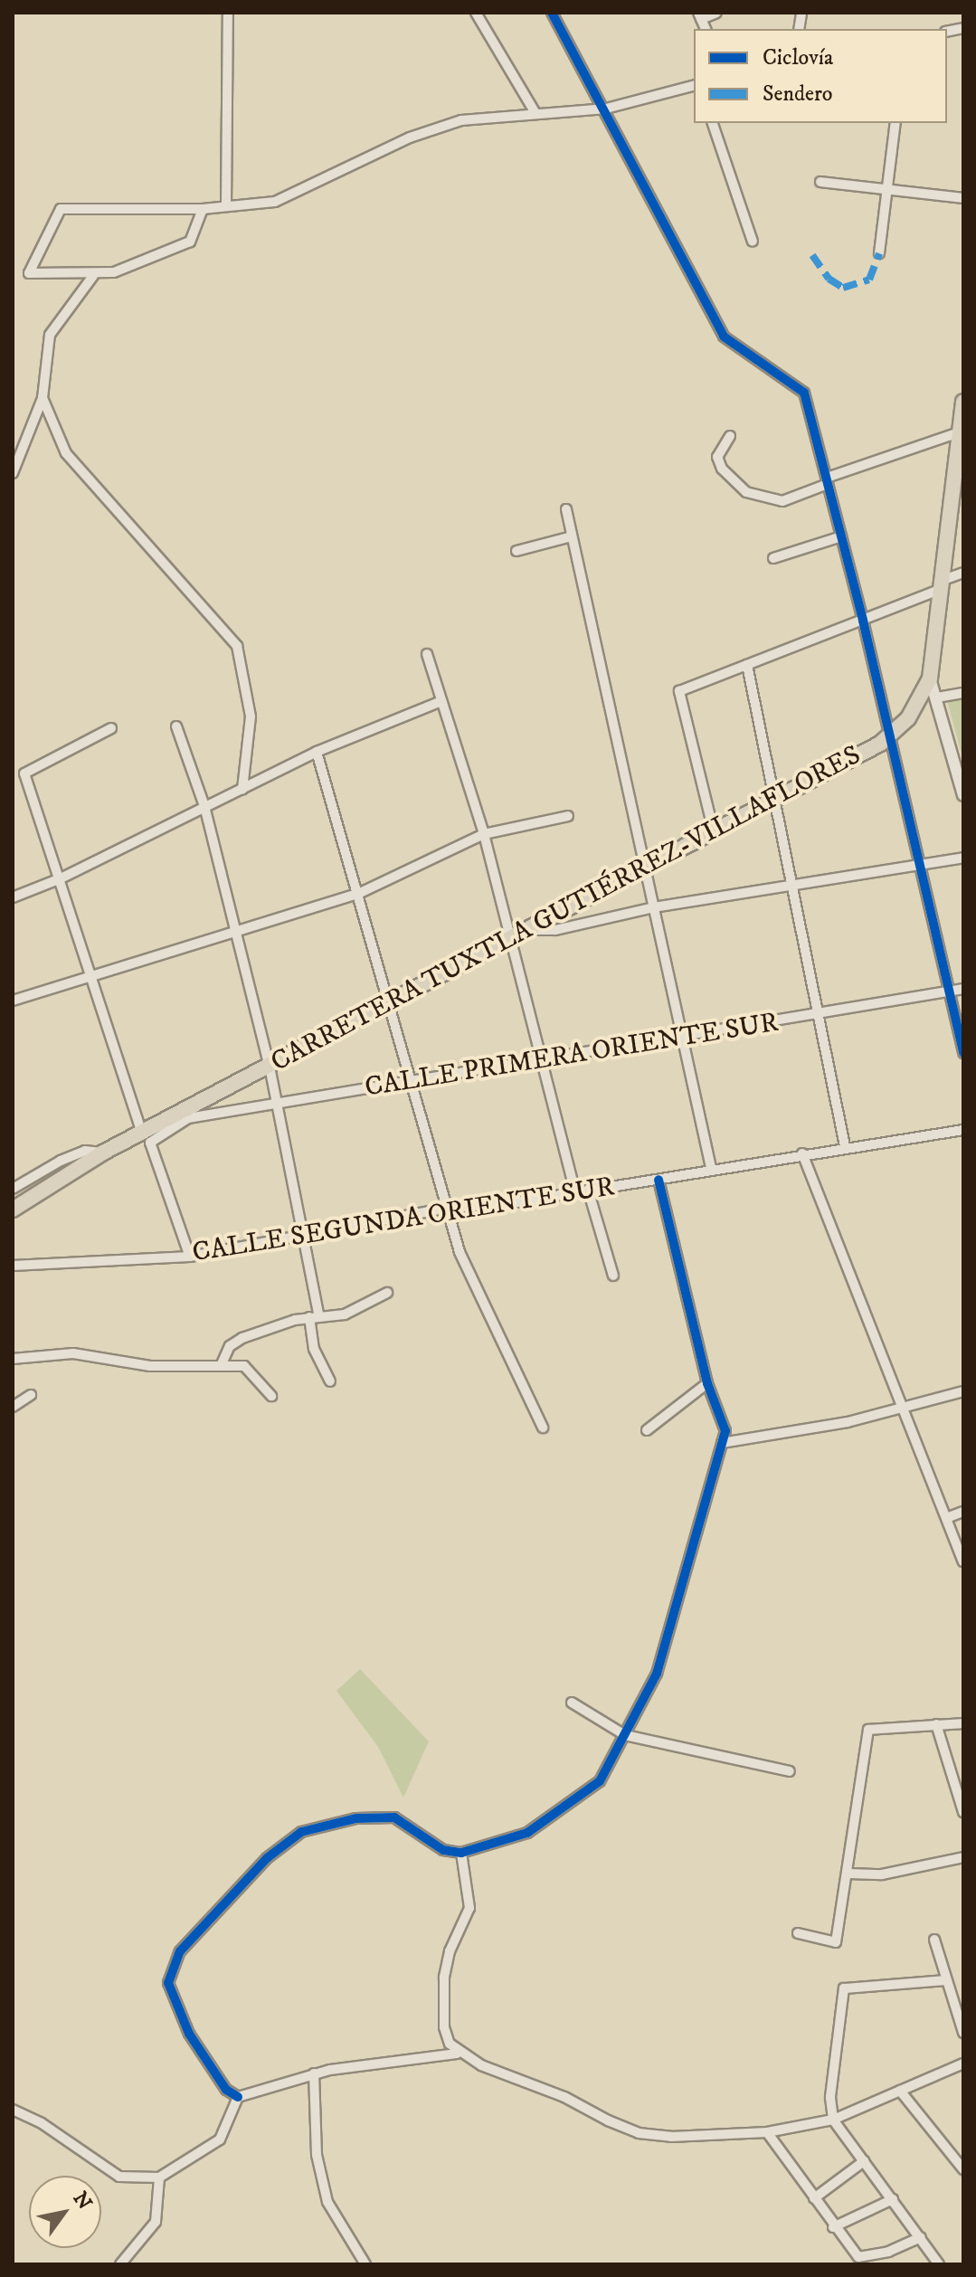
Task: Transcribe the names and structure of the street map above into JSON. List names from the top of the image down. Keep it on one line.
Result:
{"streets":{"main road":["CARRETERA TUXTLA GUTIÉRREZ-VILLAFLORES"],"street":["CALLE PRIMERA ORIENTE SUR","CALLE SEGUNDA ORIENTE SUR"]},"crossings":[["CARRETERA TUXTLA GUTIÉRREZ-VILLAFLORES","CALLE PRIMERA ORIENTE SUR"]],"legend":["Ciclovía","Sendero"],"north":"top right"}
